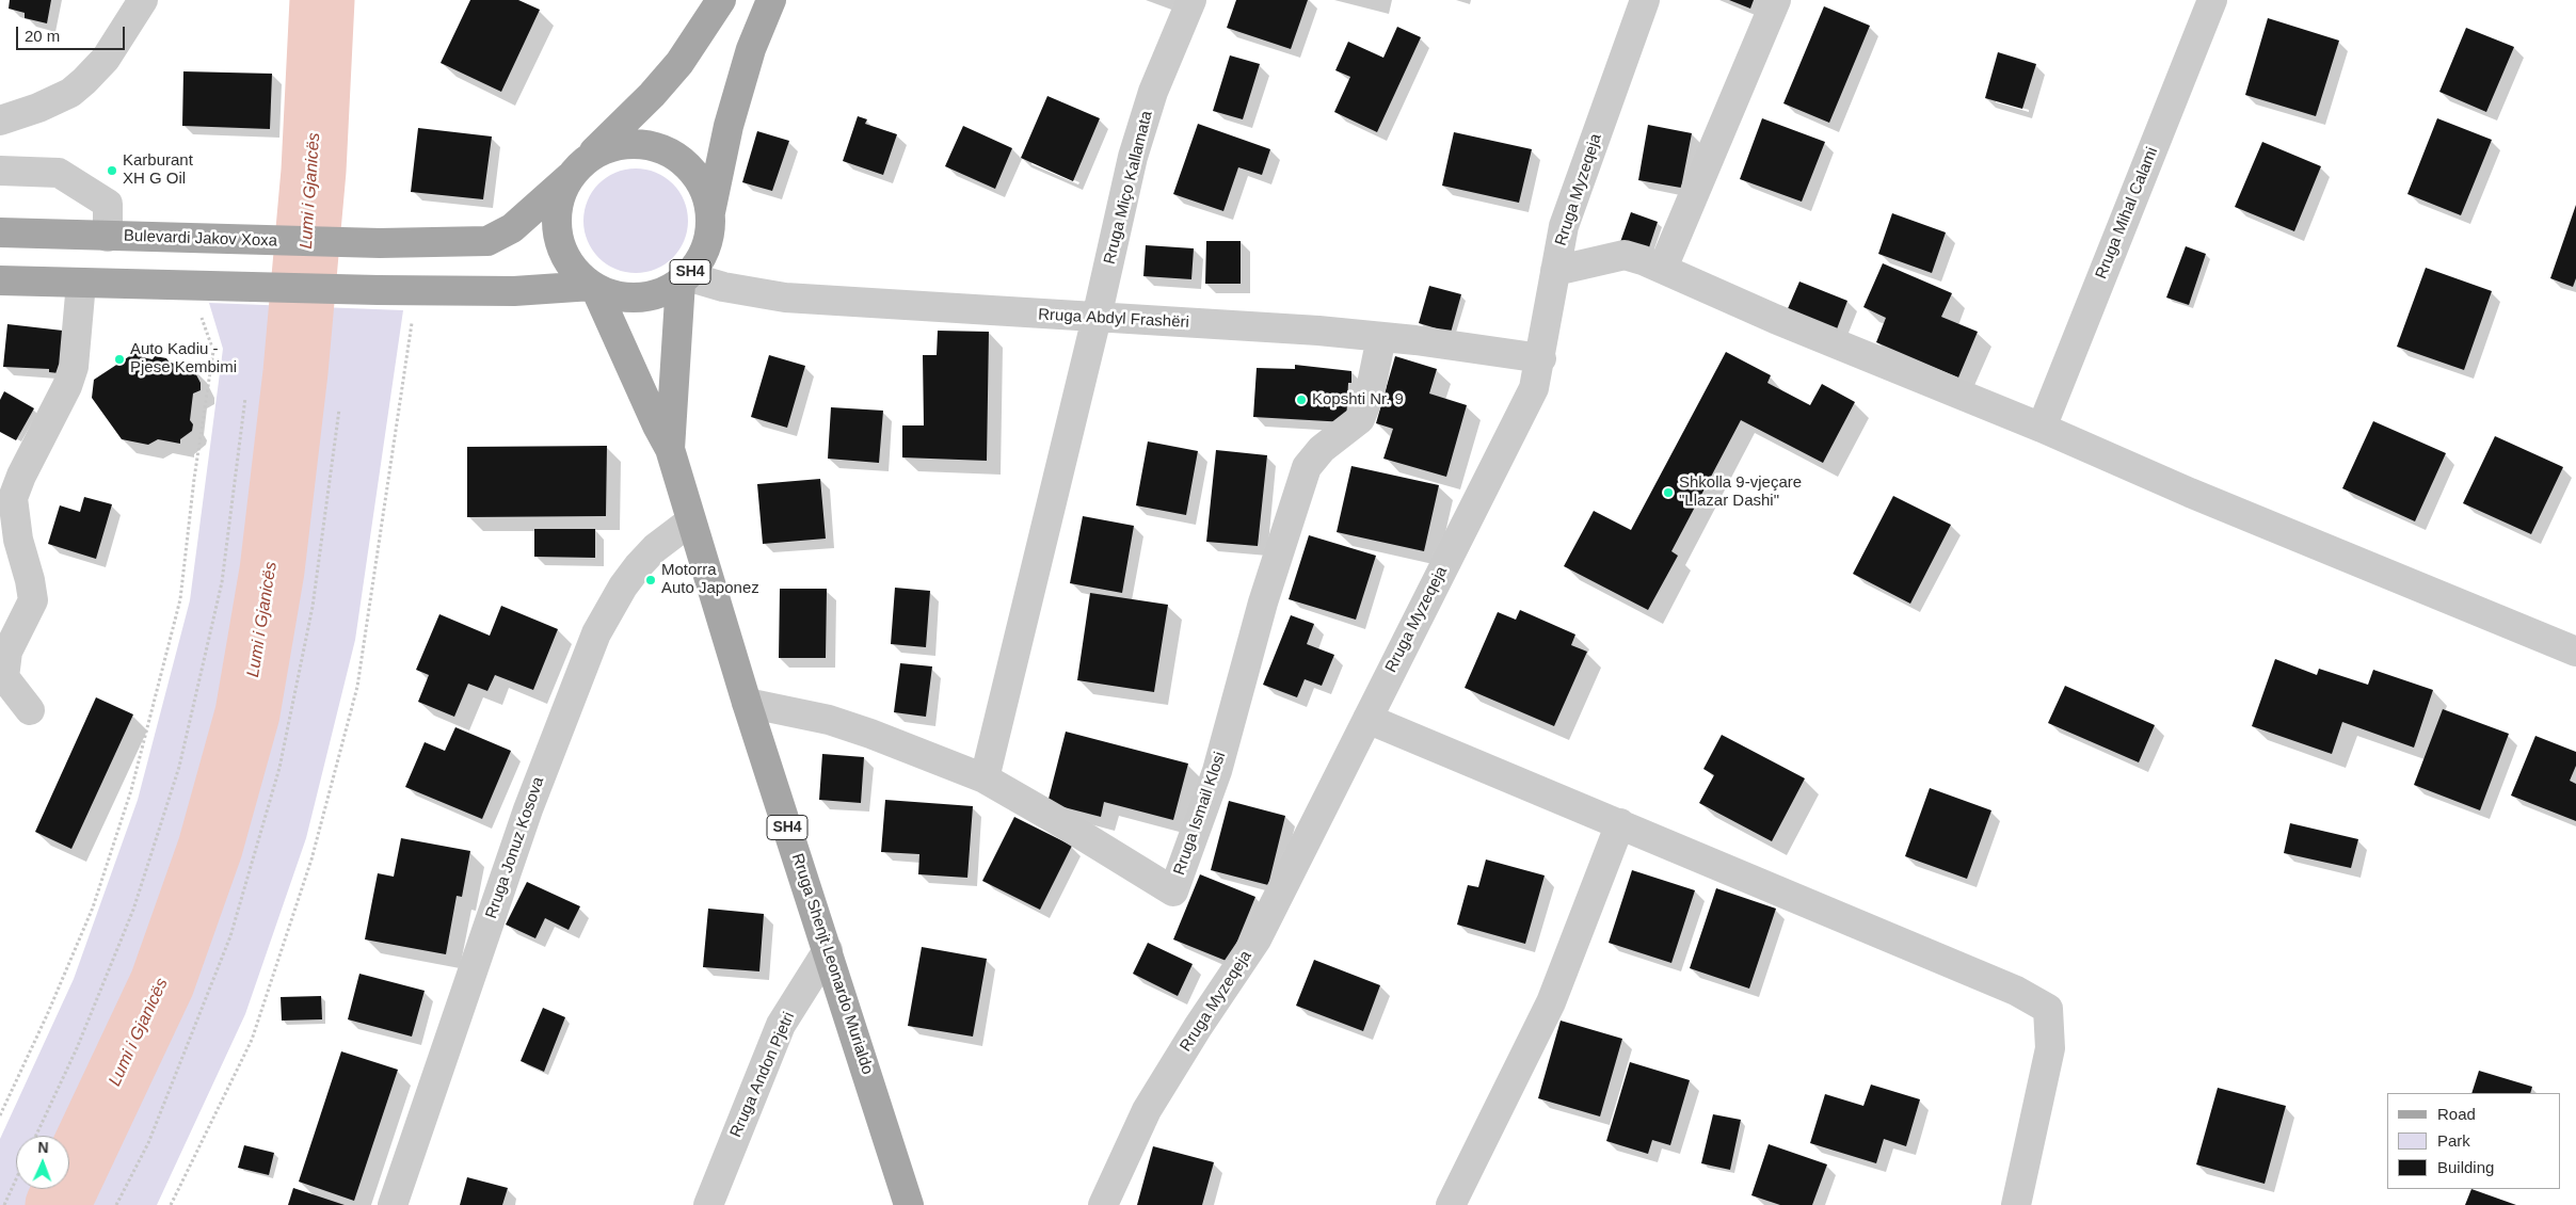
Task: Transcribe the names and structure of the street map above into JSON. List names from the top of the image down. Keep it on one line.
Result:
{"streets":{"main road":["Bulevardi Jakov Xoxa","SH4","Rruga Shenjt Leonardo Murialdo"],"street":["Rruga Miço Kallamata","Rruga Myzeqeja","Rruga Mihal Calami","Rruga Abdyl Frashëri","Rruga Ismail Klosi","Rruga Jonuz Kosova","Rruga Andon Pjetri"]},"crossings":[["Rruga Miço Kallamata","Rruga Abdyl Frashëri"],["Rruga Miço Kallamata","Rruga Ismail Klosi"],["Rruga Myzeqeja","Rruga Abdyl Frashëri"],["Bulevardi Jakov Xoxa","SH4"],["Bulevardi Jakov Xoxa","Rruga Abdyl Frashëri"],["Bulevardi Jakov Xoxa","Rruga Shenjt Leonardo Murialdo"],["SH4","Rruga Abdyl Frashëri"],["SH4","Rruga Shenjt Leonardo Murialdo"],["Rruga Abdyl Frashëri","Rruga Ismail Klosi"],["Rruga Abdyl Frashëri","Rruga Shenjt Leonardo Murialdo"],["Rruga Ismail Klosi","Rruga Shenjt Leonardo Murialdo"],["Rruga Jonuz Kosova","Rruga Shenjt Leonardo Murialdo"],["Rruga Shenjt Leonardo Murialdo","Rruga Andon Pjetri"]],"water":["Lumi i Gjanicës"],"places":["Karburant XH G Oil","Auto Kadiu - Pjese Kembimi","Kopshti Nr. 9","Shkolla 9-vjeçare \"Llazar Dashi\"","Motorra Auto Japonez"],"legend":["Road","Park","Building"],"scale_bar":"20 m","north":"top"}
